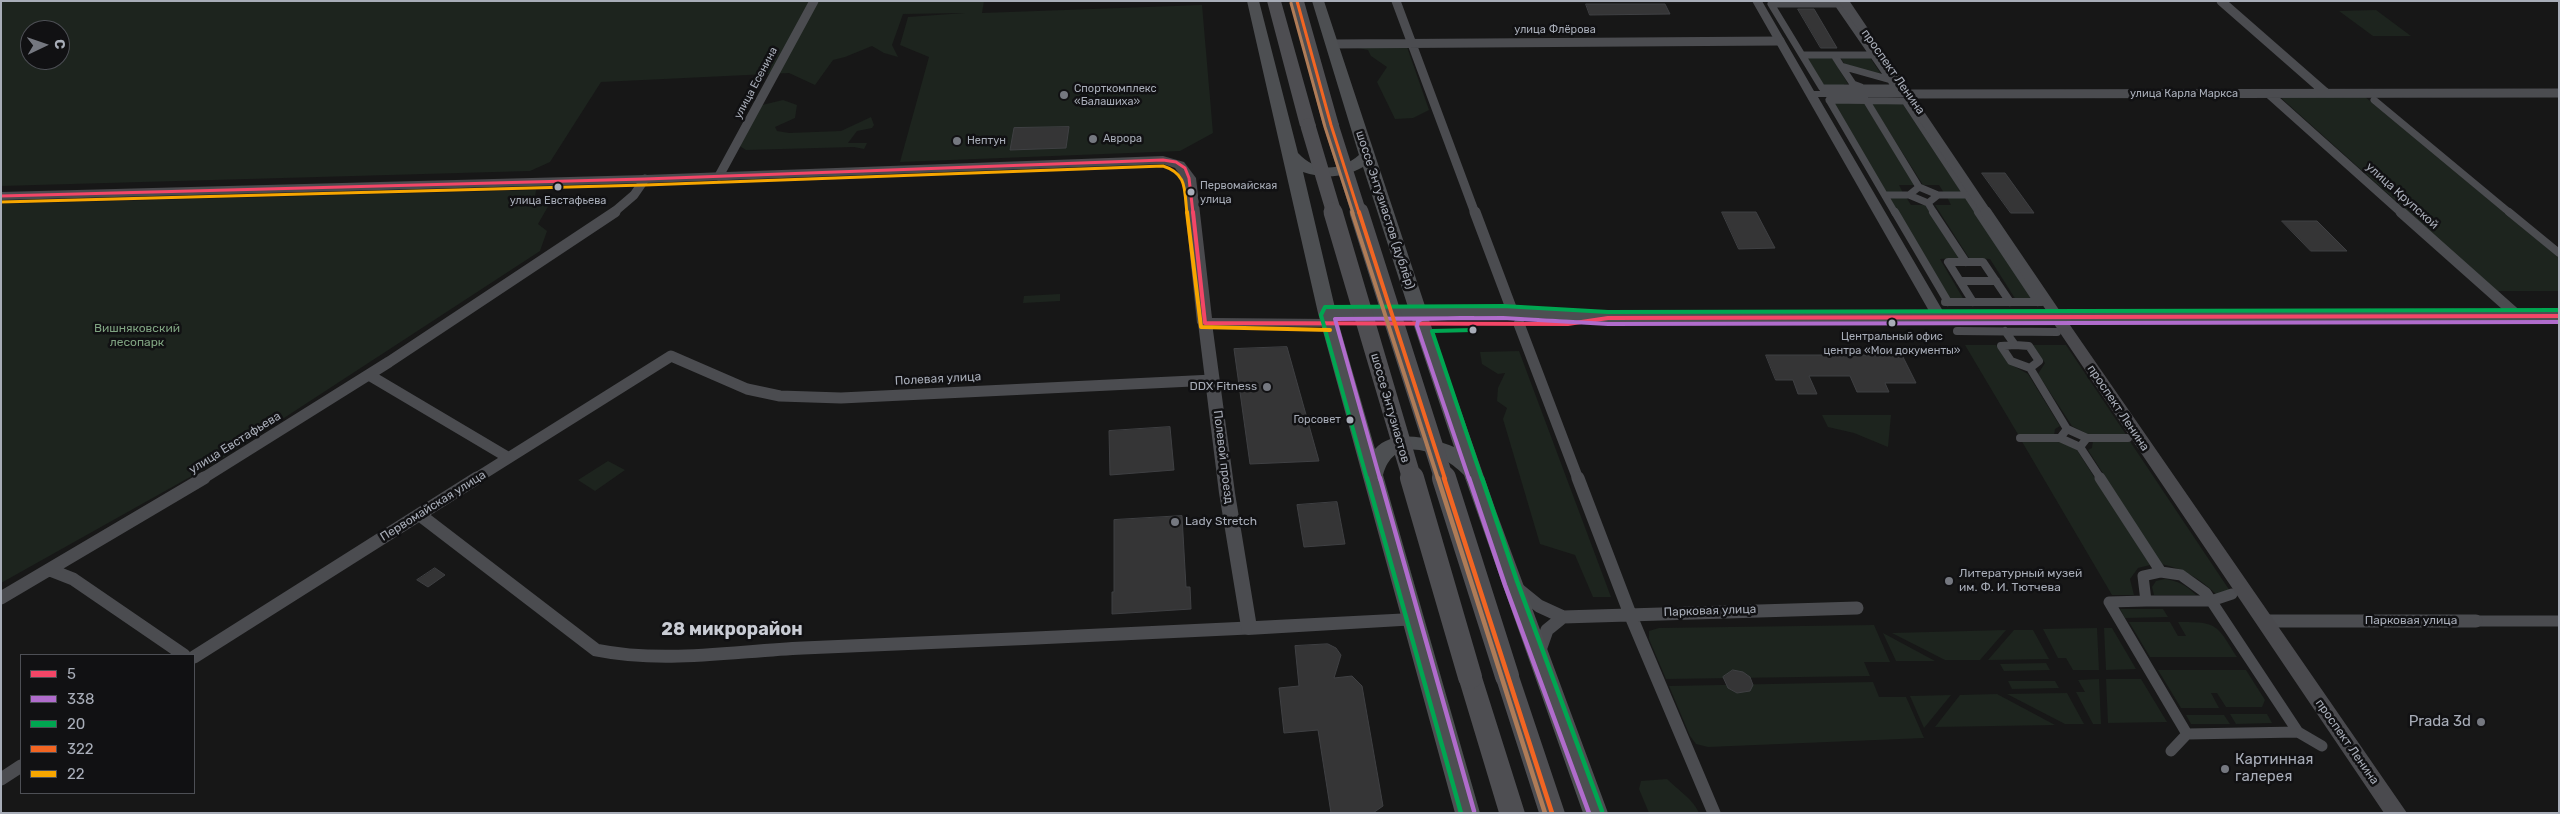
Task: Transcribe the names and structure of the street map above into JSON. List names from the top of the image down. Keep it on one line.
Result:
{"streets":{"highway":["шоссе Энтузиастов"],"main road":["проспект Ленина","шоссе Энтузиастов (дублёр)","Полевой проезд"],"street":["улица Флёрова","улица Есенина","улица Карла Маркса","улица Крупской","Полевая улица","улица Евстафьева","Первомайская улица","Парковая улица"]},"crossings":[["улица Флёрова","шоссе Энтузиастов (дублёр)"],["проспект Ленина","улица Карла Маркса"],["проспект Ленина","Парковая улица"],["улица Есенина","Полевой проезд"],["улица Карла Маркса","улица Крупской"],["шоссе Энтузиастов (дублёр)","Парковая улица"],["Полевая улица","Полевой проезд"],["Полевая улица","Первомайская улица"]],"districts":["28 микрорайон"],"parks":["Вишняковский лесопарк"],"places":["Спорткомплекс «Балашиха»","Аврора","Нептун","улица Евстафьева","Первомайская улица","Центральный офис центра «Мои документы»","DDX Fitness","Горсовет","Lady Stretch","Литературный музей им. Ф. И. Тютчева","Prada 3d","Картинная галерея"],"lines":["transit line 322","transit line 5","transit line 22","transit line 20","transit line 338"],"legend":["5","338","20","322","22"],"north":"right"}
